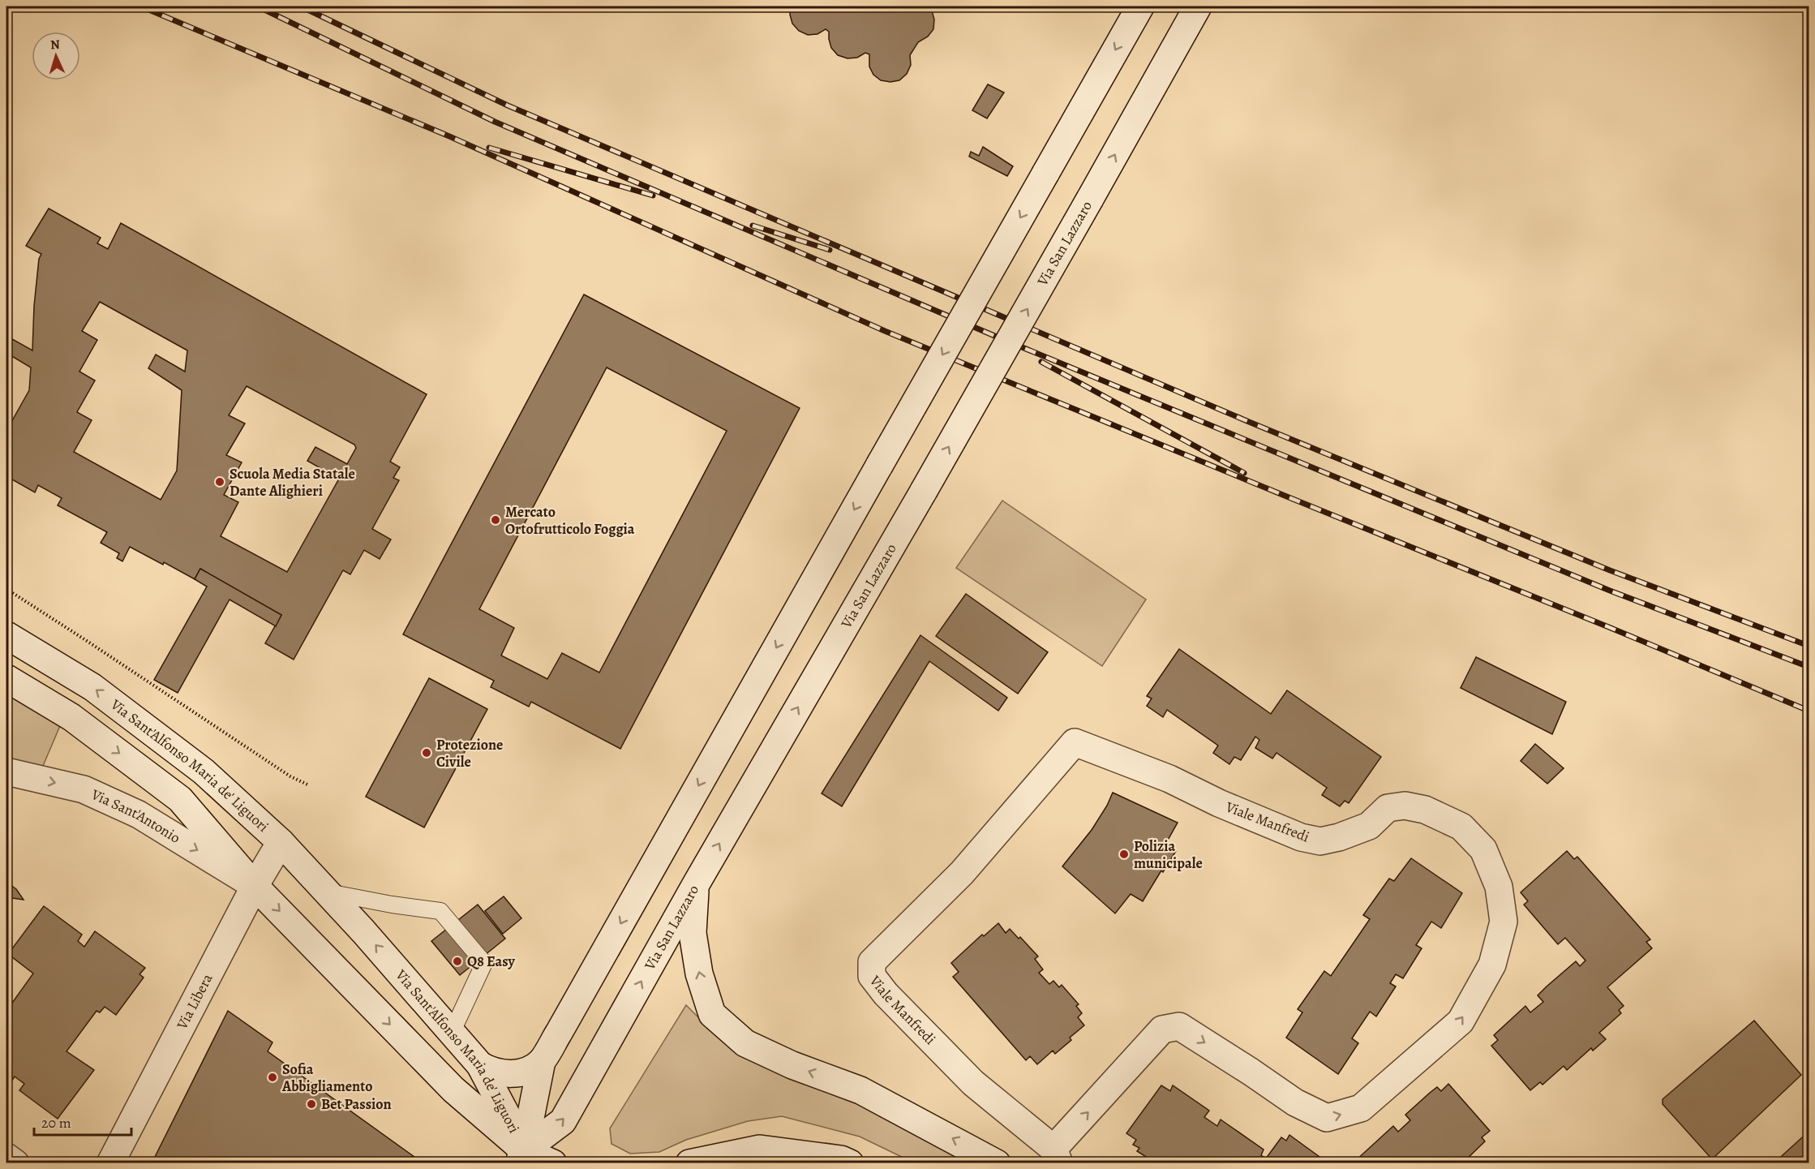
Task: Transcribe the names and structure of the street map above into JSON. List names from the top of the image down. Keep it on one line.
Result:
{"streets":{"main road":["Via San Lazzaro","Via Sant'Alfonso Maria de' Liguori","Via Sant'Antonio","Viale Manfredi","Via Libera"]},"crossings":[["Via San Lazzaro","Via Sant'Alfonso Maria de' Liguori"],["Via Sant'Alfonso Maria de' Liguori","Via Sant'Antonio"],["Via Sant'Alfonso Maria de' Liguori","Via Libera"],["Via Sant'Antonio","Via Libera"]],"one_way":["Via Sant'Antonio"],"places":["Scuola Media Statale Dante Alighieri","Mercato Ortofrutticolo Foggia","Protezione Civile","Polizia municipale","Q8 Easy","Sofia Abbigliamento","Bet Passion"],"scale_bar":"20 m","north":"top"}
